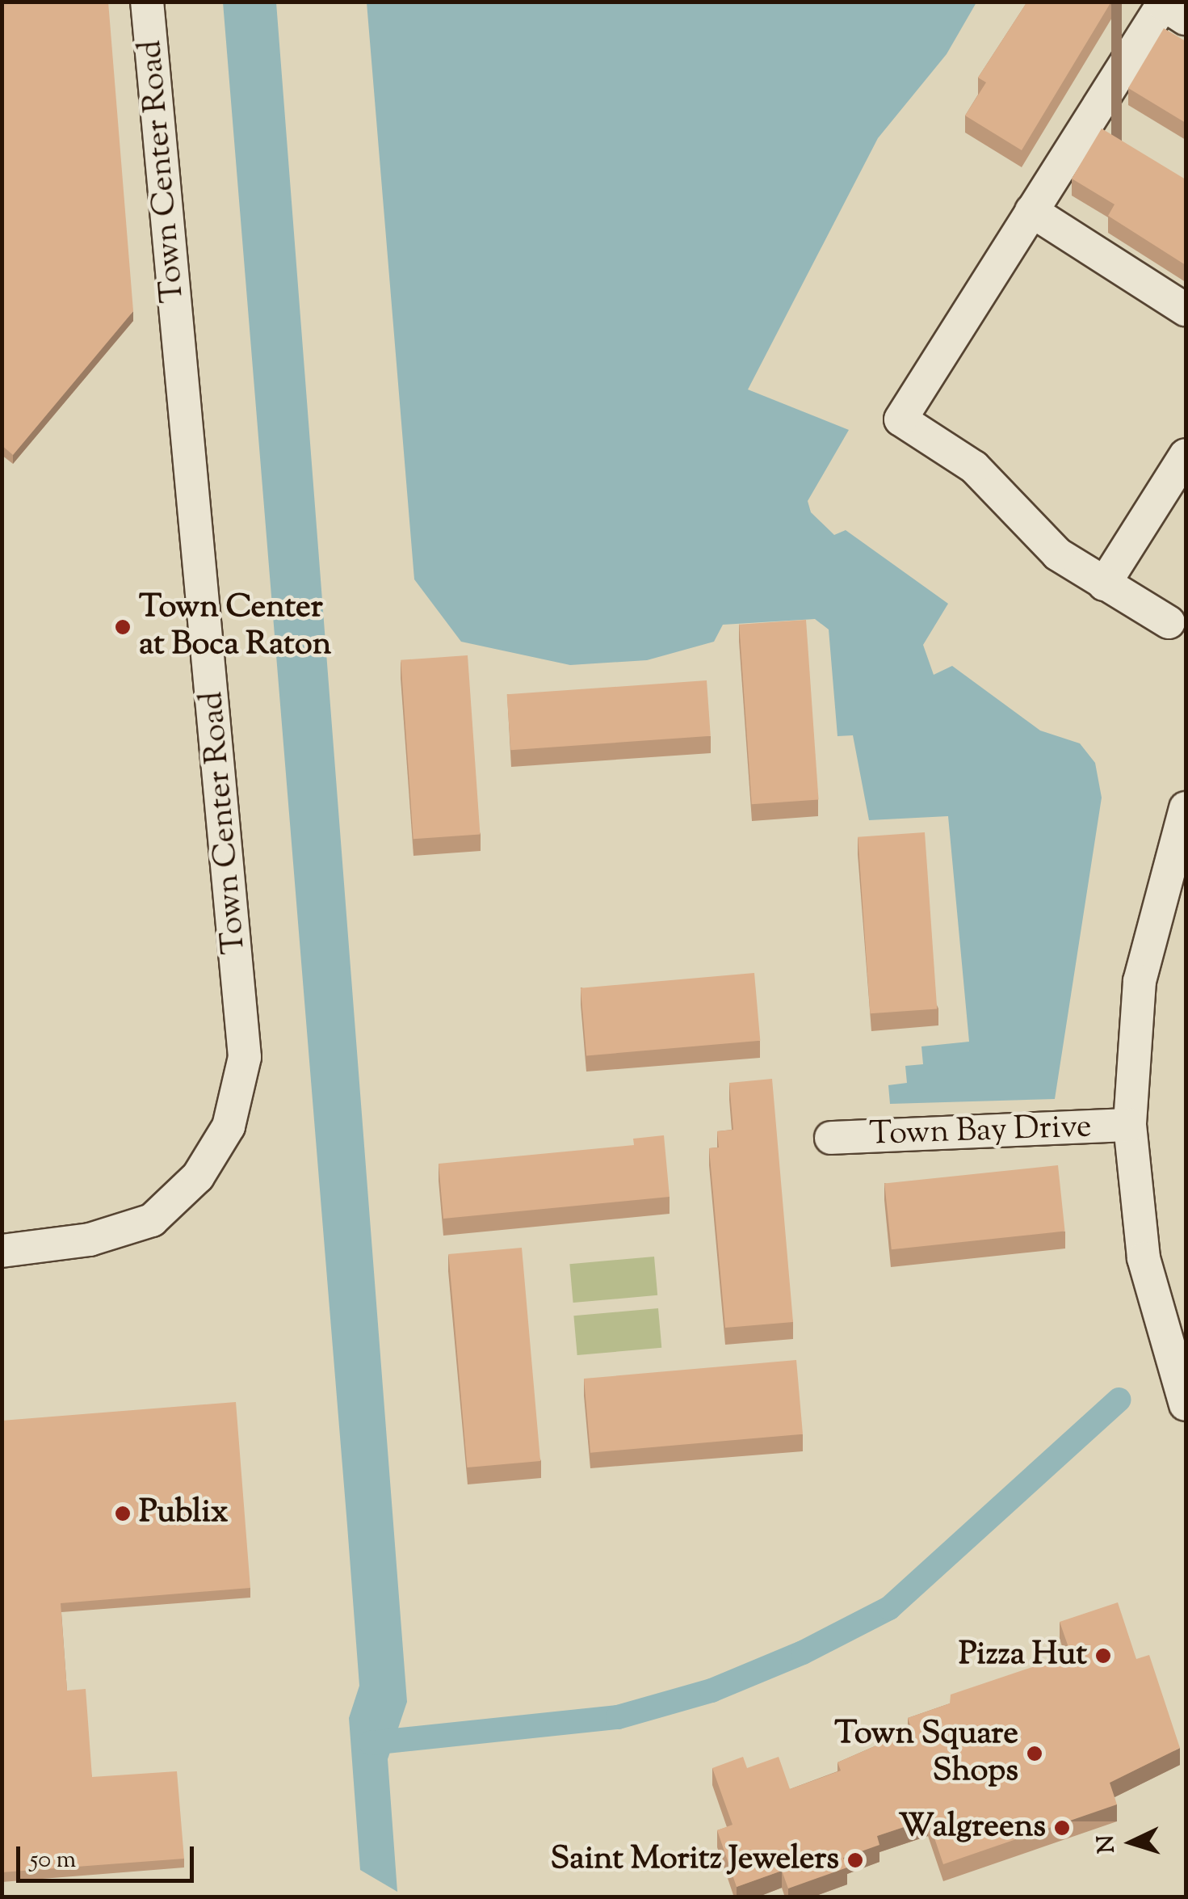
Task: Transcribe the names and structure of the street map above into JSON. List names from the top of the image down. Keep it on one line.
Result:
{"streets":{"street":["Town Center Road","Town Bay Drive"]},"places":["Town Center at Boca Raton","Publix","Pizza Hut","Town Square Shops","Walgreens","Saint Moritz Jewelers"],"scale_bar":"50 m","north":"left"}
